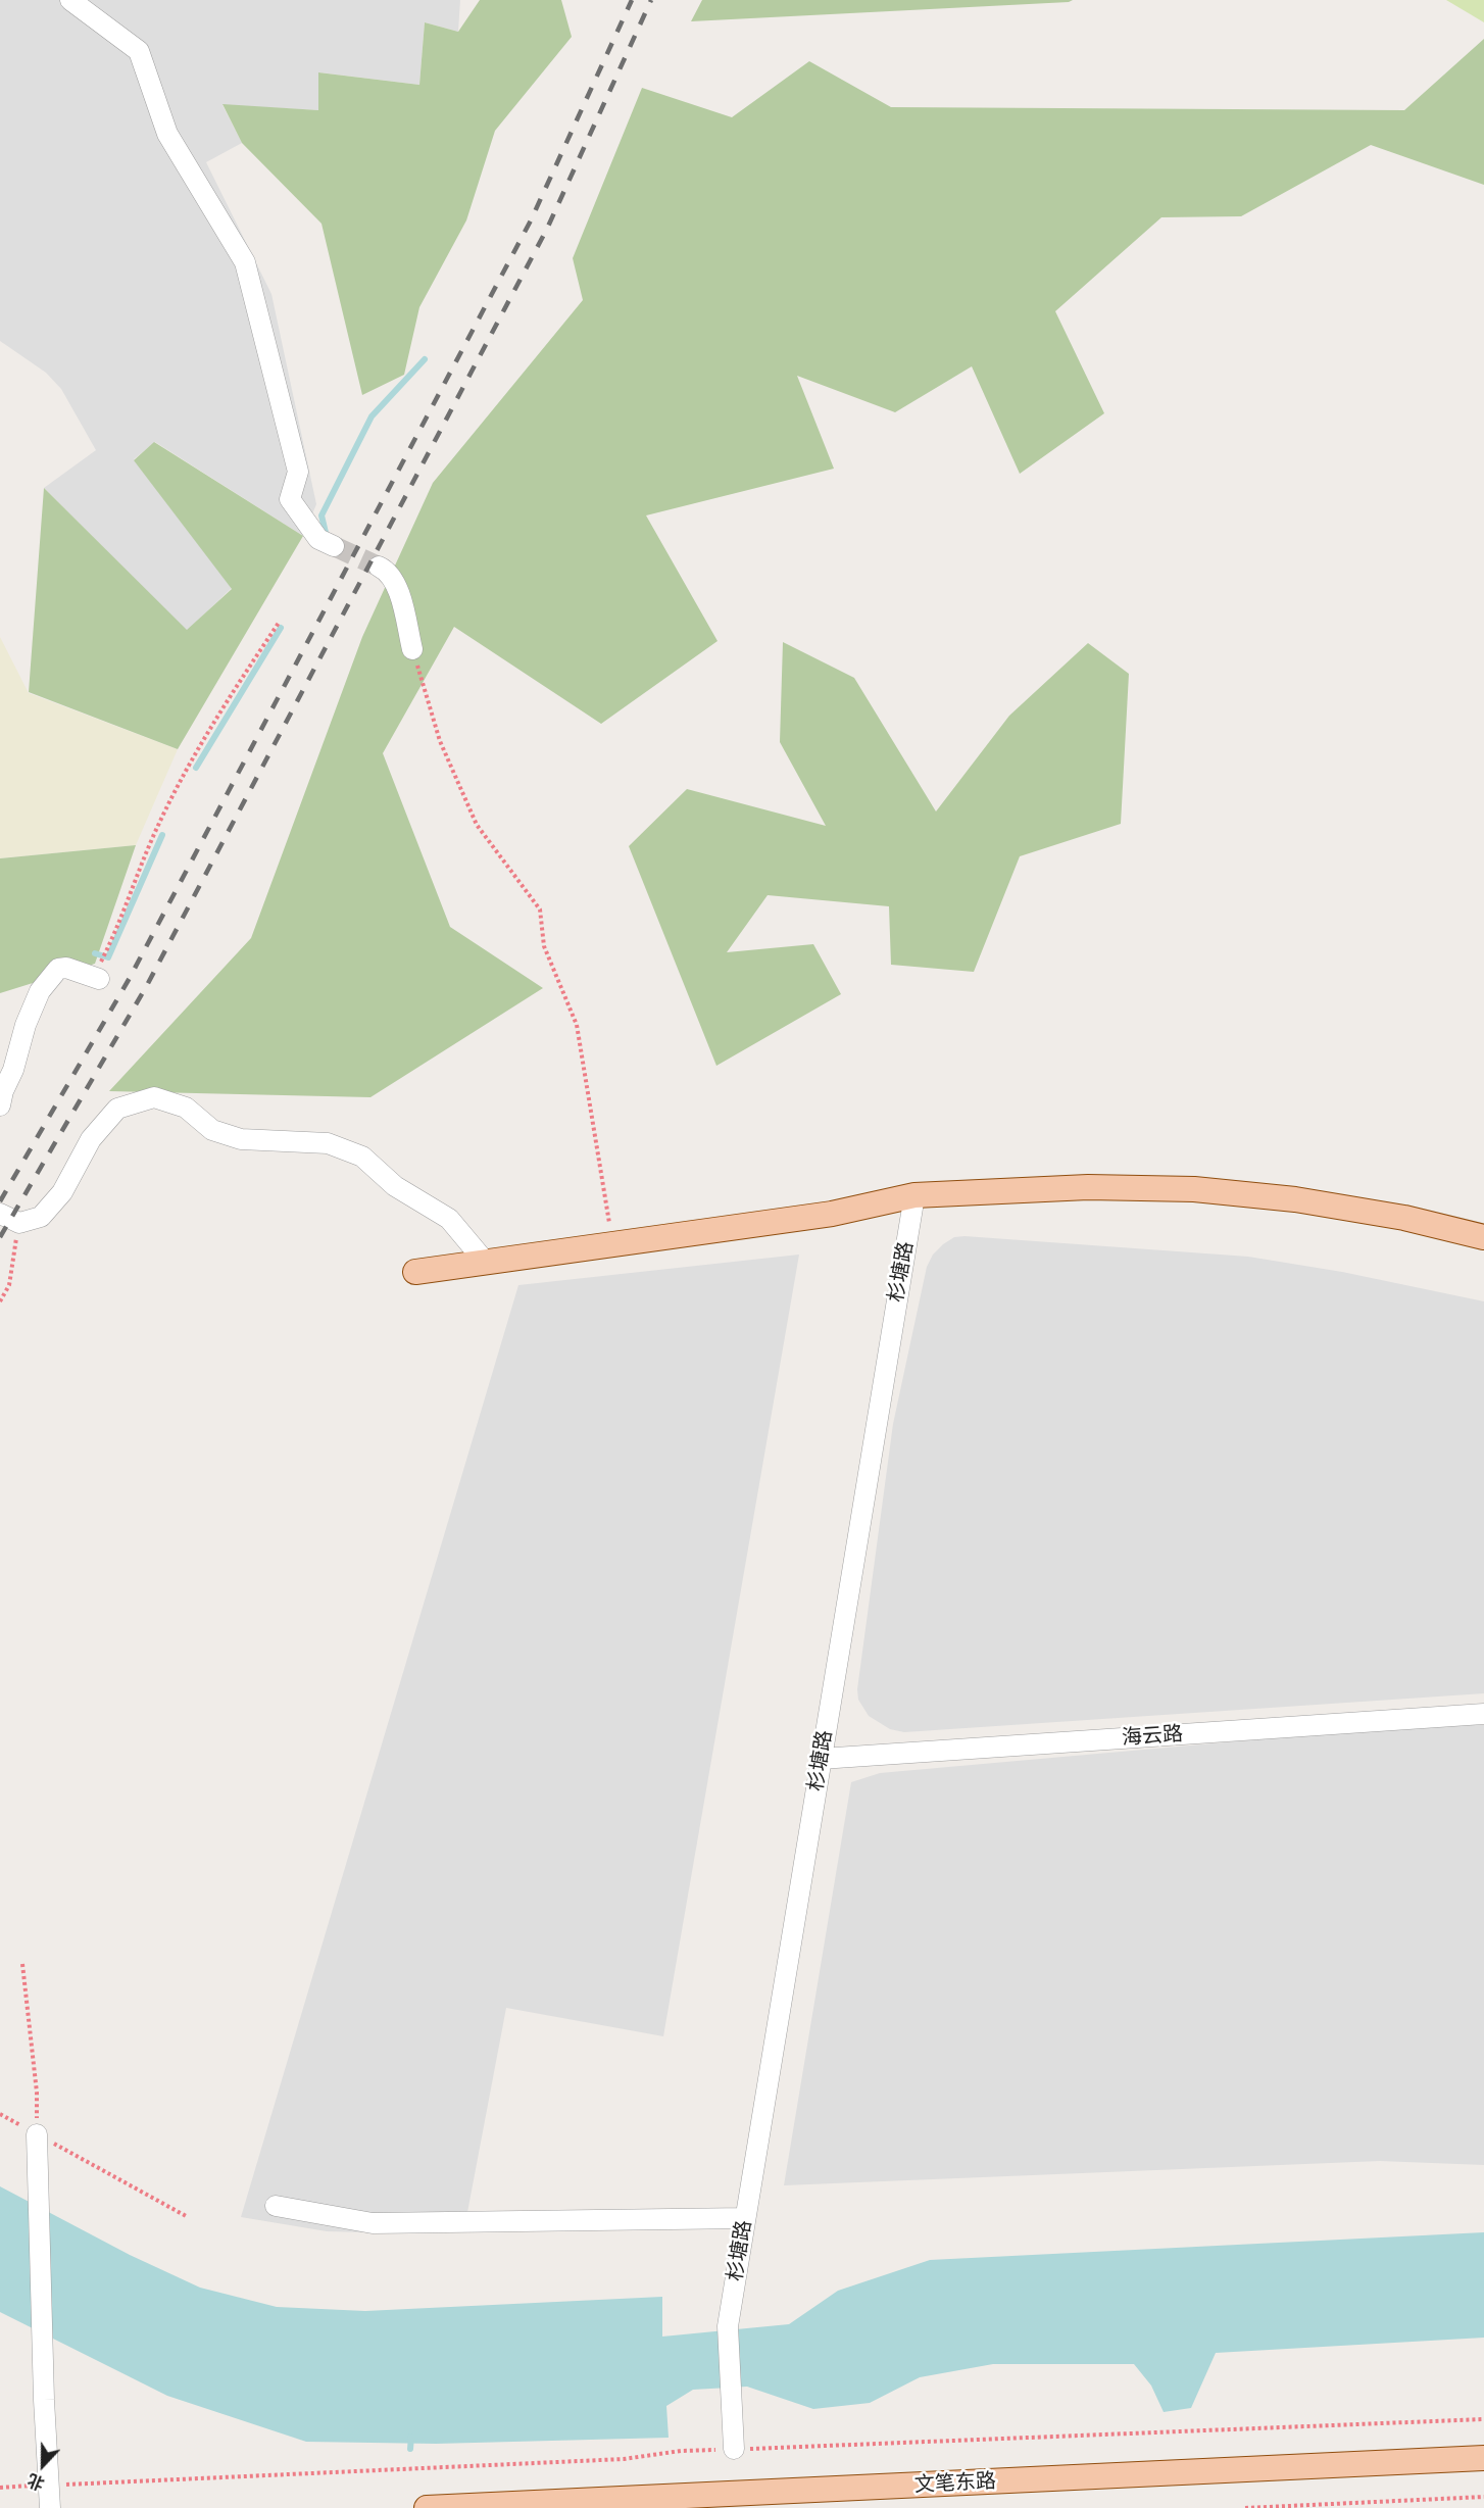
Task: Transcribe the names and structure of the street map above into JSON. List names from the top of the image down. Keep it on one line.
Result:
{"streets":{"main road":["文笔东路"],"street":["杉塘路","海云路"]},"crossings":[["杉塘路","海云路"]],"north":"bottom"}
